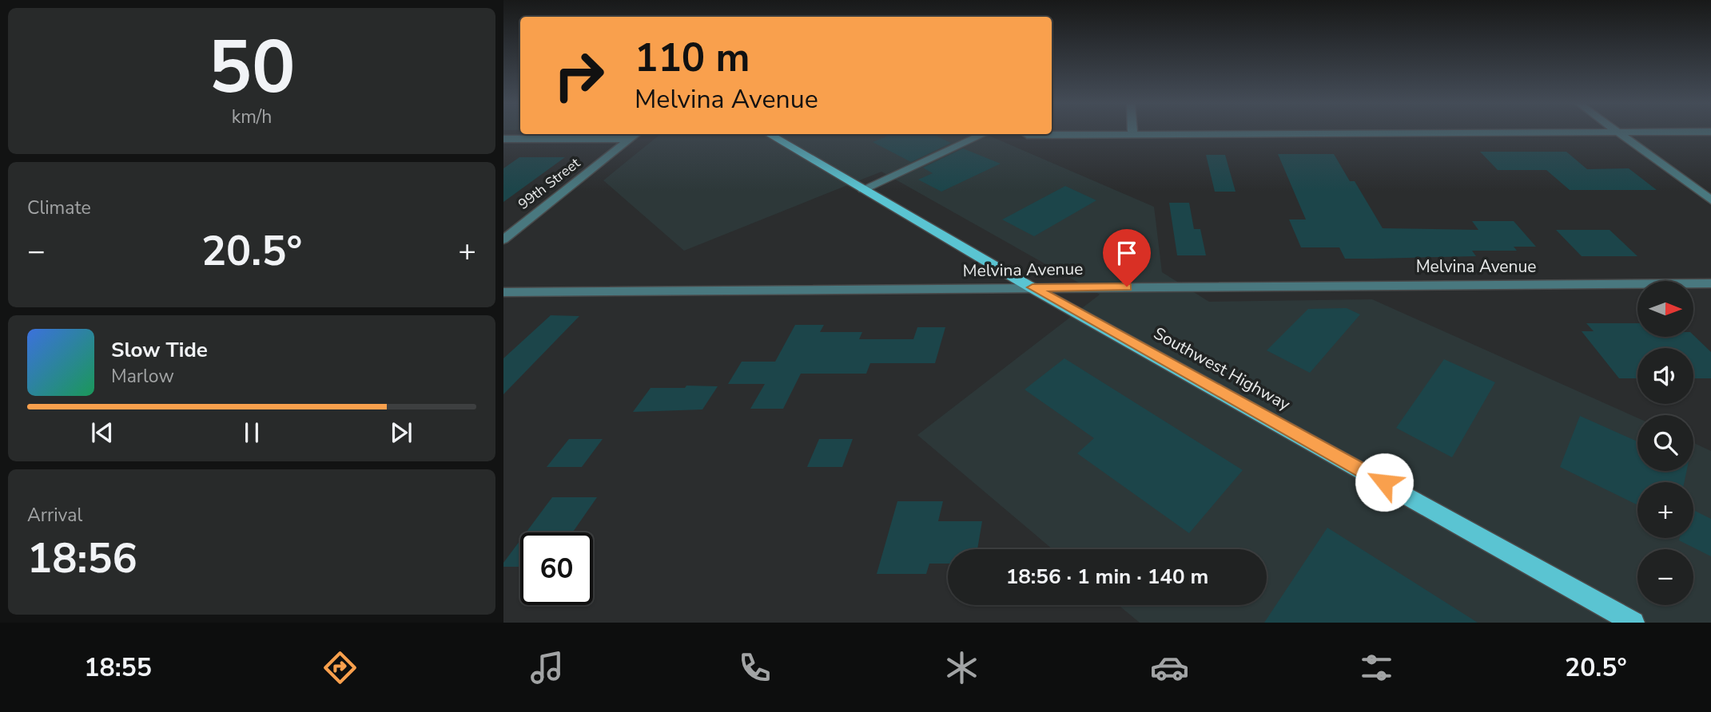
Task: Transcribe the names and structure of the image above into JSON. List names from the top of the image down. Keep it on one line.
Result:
{"streets":{"main road":["Southwest Highway"],"street":["99th Street","Melvina Avenue"]},"crossings":[["Melvina Avenue","Southwest Highway"]],"north":"right","page":{"tile":[["50","km/h"],"Climate",["Arrival","18:56"]],"turn":["110 m","Melvina Avenue"],"heat":["−","20.5°","+"],"map_buttons":["+","−"],"song":["Slow Tide","Marlow"],"limit":"60","trip":"18:56 · 1 min · 140 m","tabs":["18:55","20.5°"]}}
